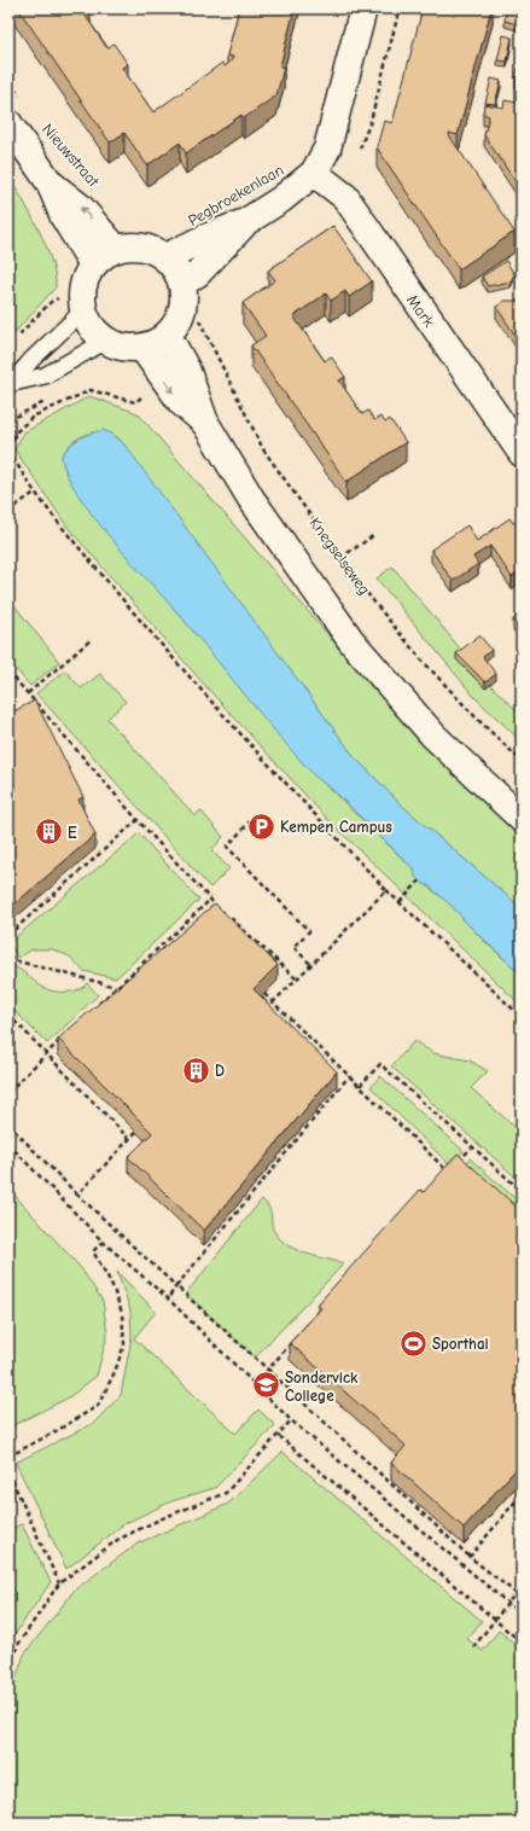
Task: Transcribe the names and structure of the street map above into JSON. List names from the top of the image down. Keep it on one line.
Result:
{"streets":{"street":["Nieuwstraat","Pegbroekenlaan","Mark"],"path":["Knegselseweg"]},"crossings":[["Nieuwstraat","Pegbroekenlaan"],["Nieuwstraat","Knegselseweg"],["Pegbroekenlaan","Mark"],["Pegbroekenlaan","Knegselseweg"]],"places":{"parking":["Kempen Campus"],"building":["E","D"],"sports":["Sporthal"],"school or university":["Sondervick College"]}}
